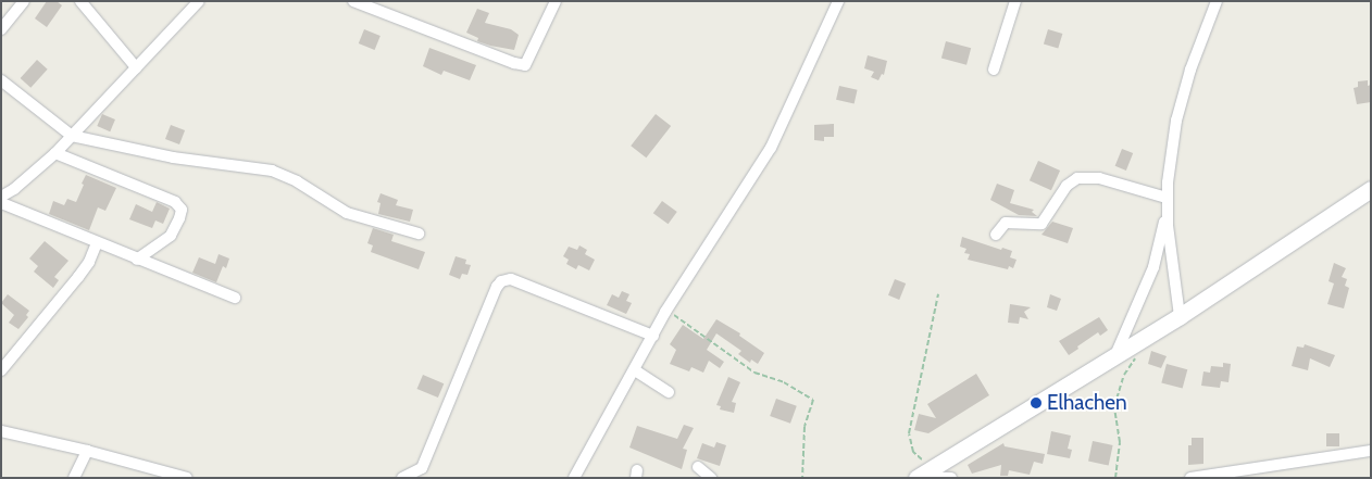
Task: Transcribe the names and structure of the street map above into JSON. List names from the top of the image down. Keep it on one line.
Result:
{"places":["Elhachen"]}
